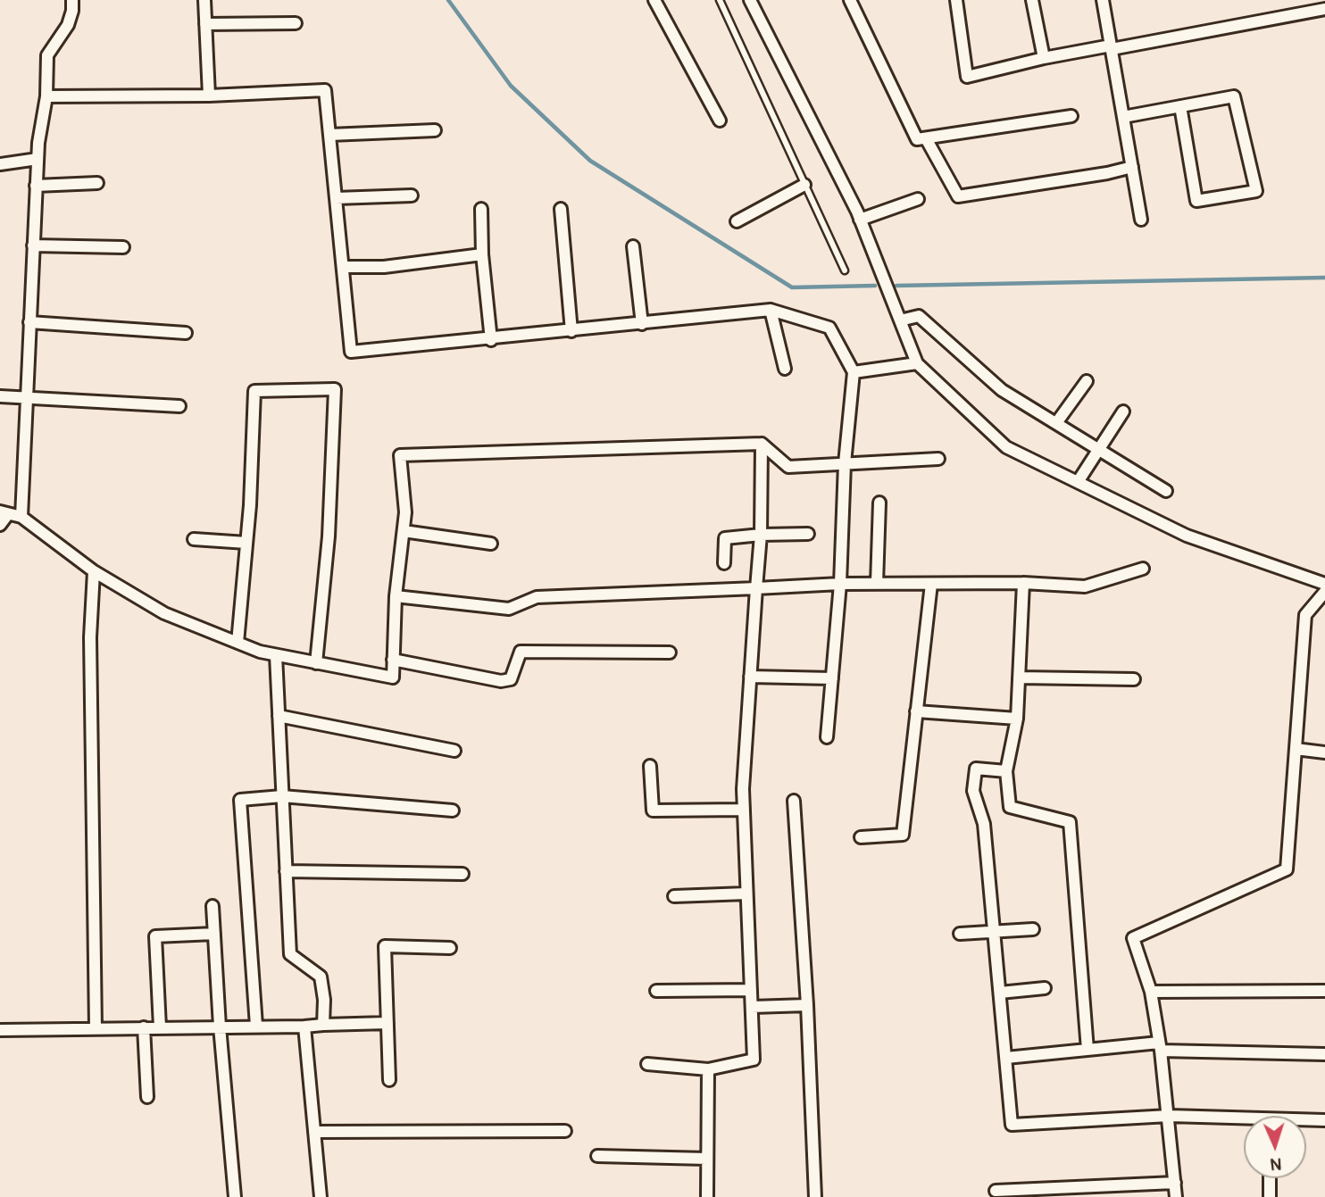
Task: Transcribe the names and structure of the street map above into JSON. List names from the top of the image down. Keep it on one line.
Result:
{"north":"bottom"}
